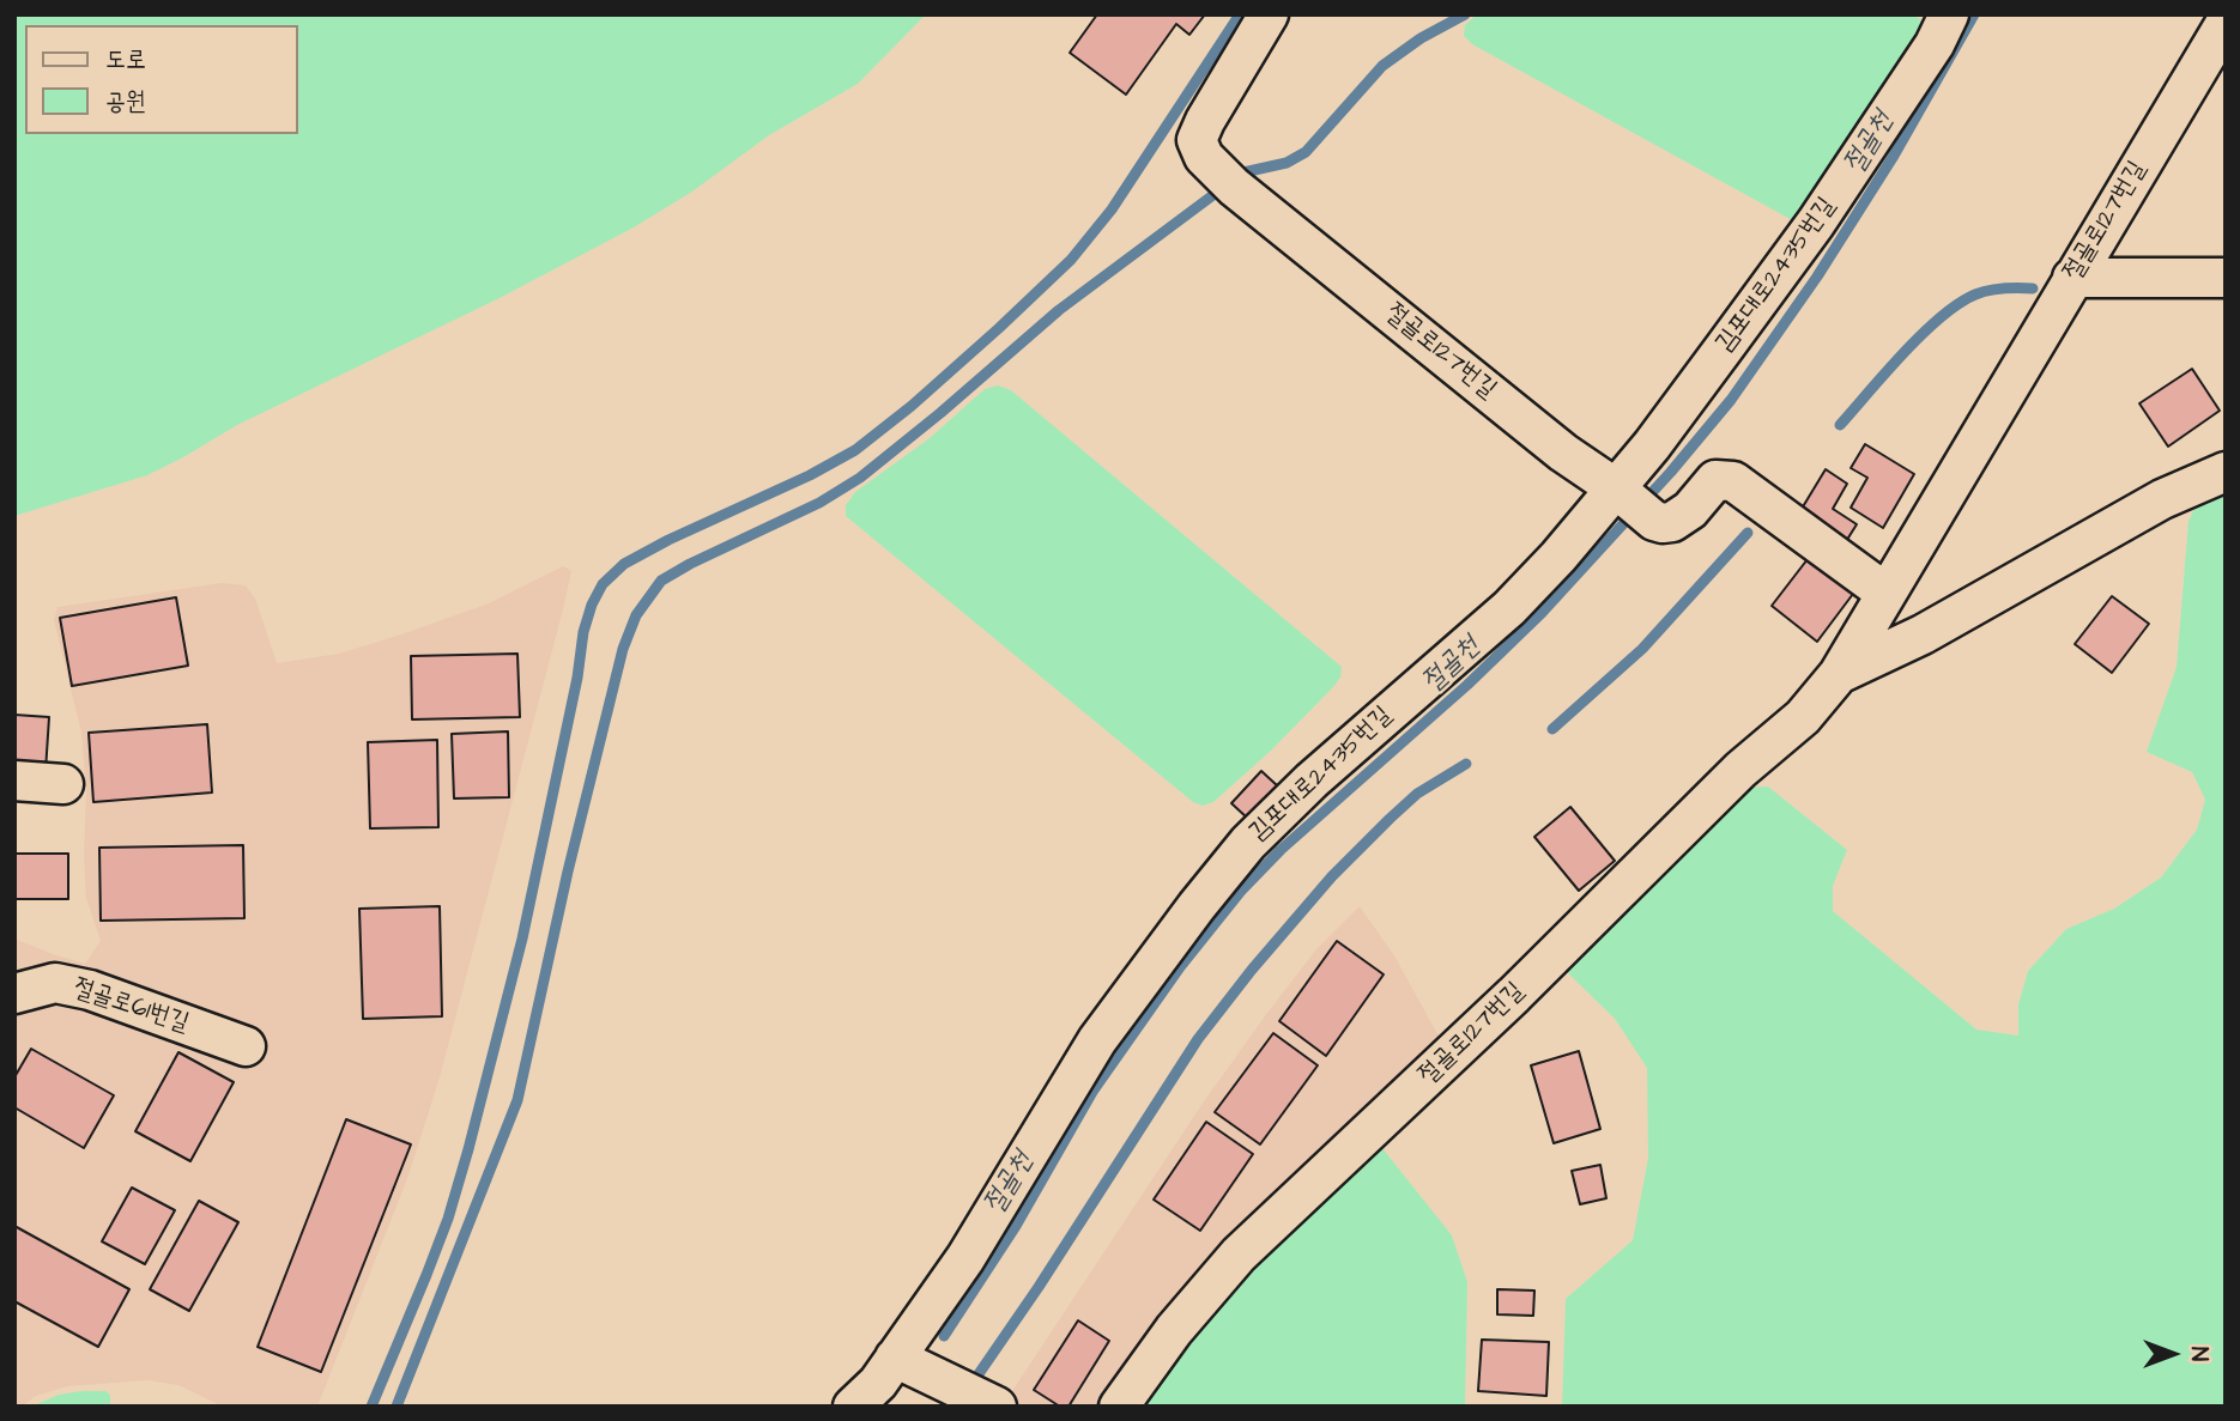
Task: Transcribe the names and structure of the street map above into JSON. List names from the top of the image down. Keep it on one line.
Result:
{"streets":{"lane":["절골로127번길","김포대로2435번길","절골로61번길"]},"crossings":[["절골로127번길","김포대로2435번길"]],"water":["절골천"],"legend":["도로","공원"],"north":"right"}
